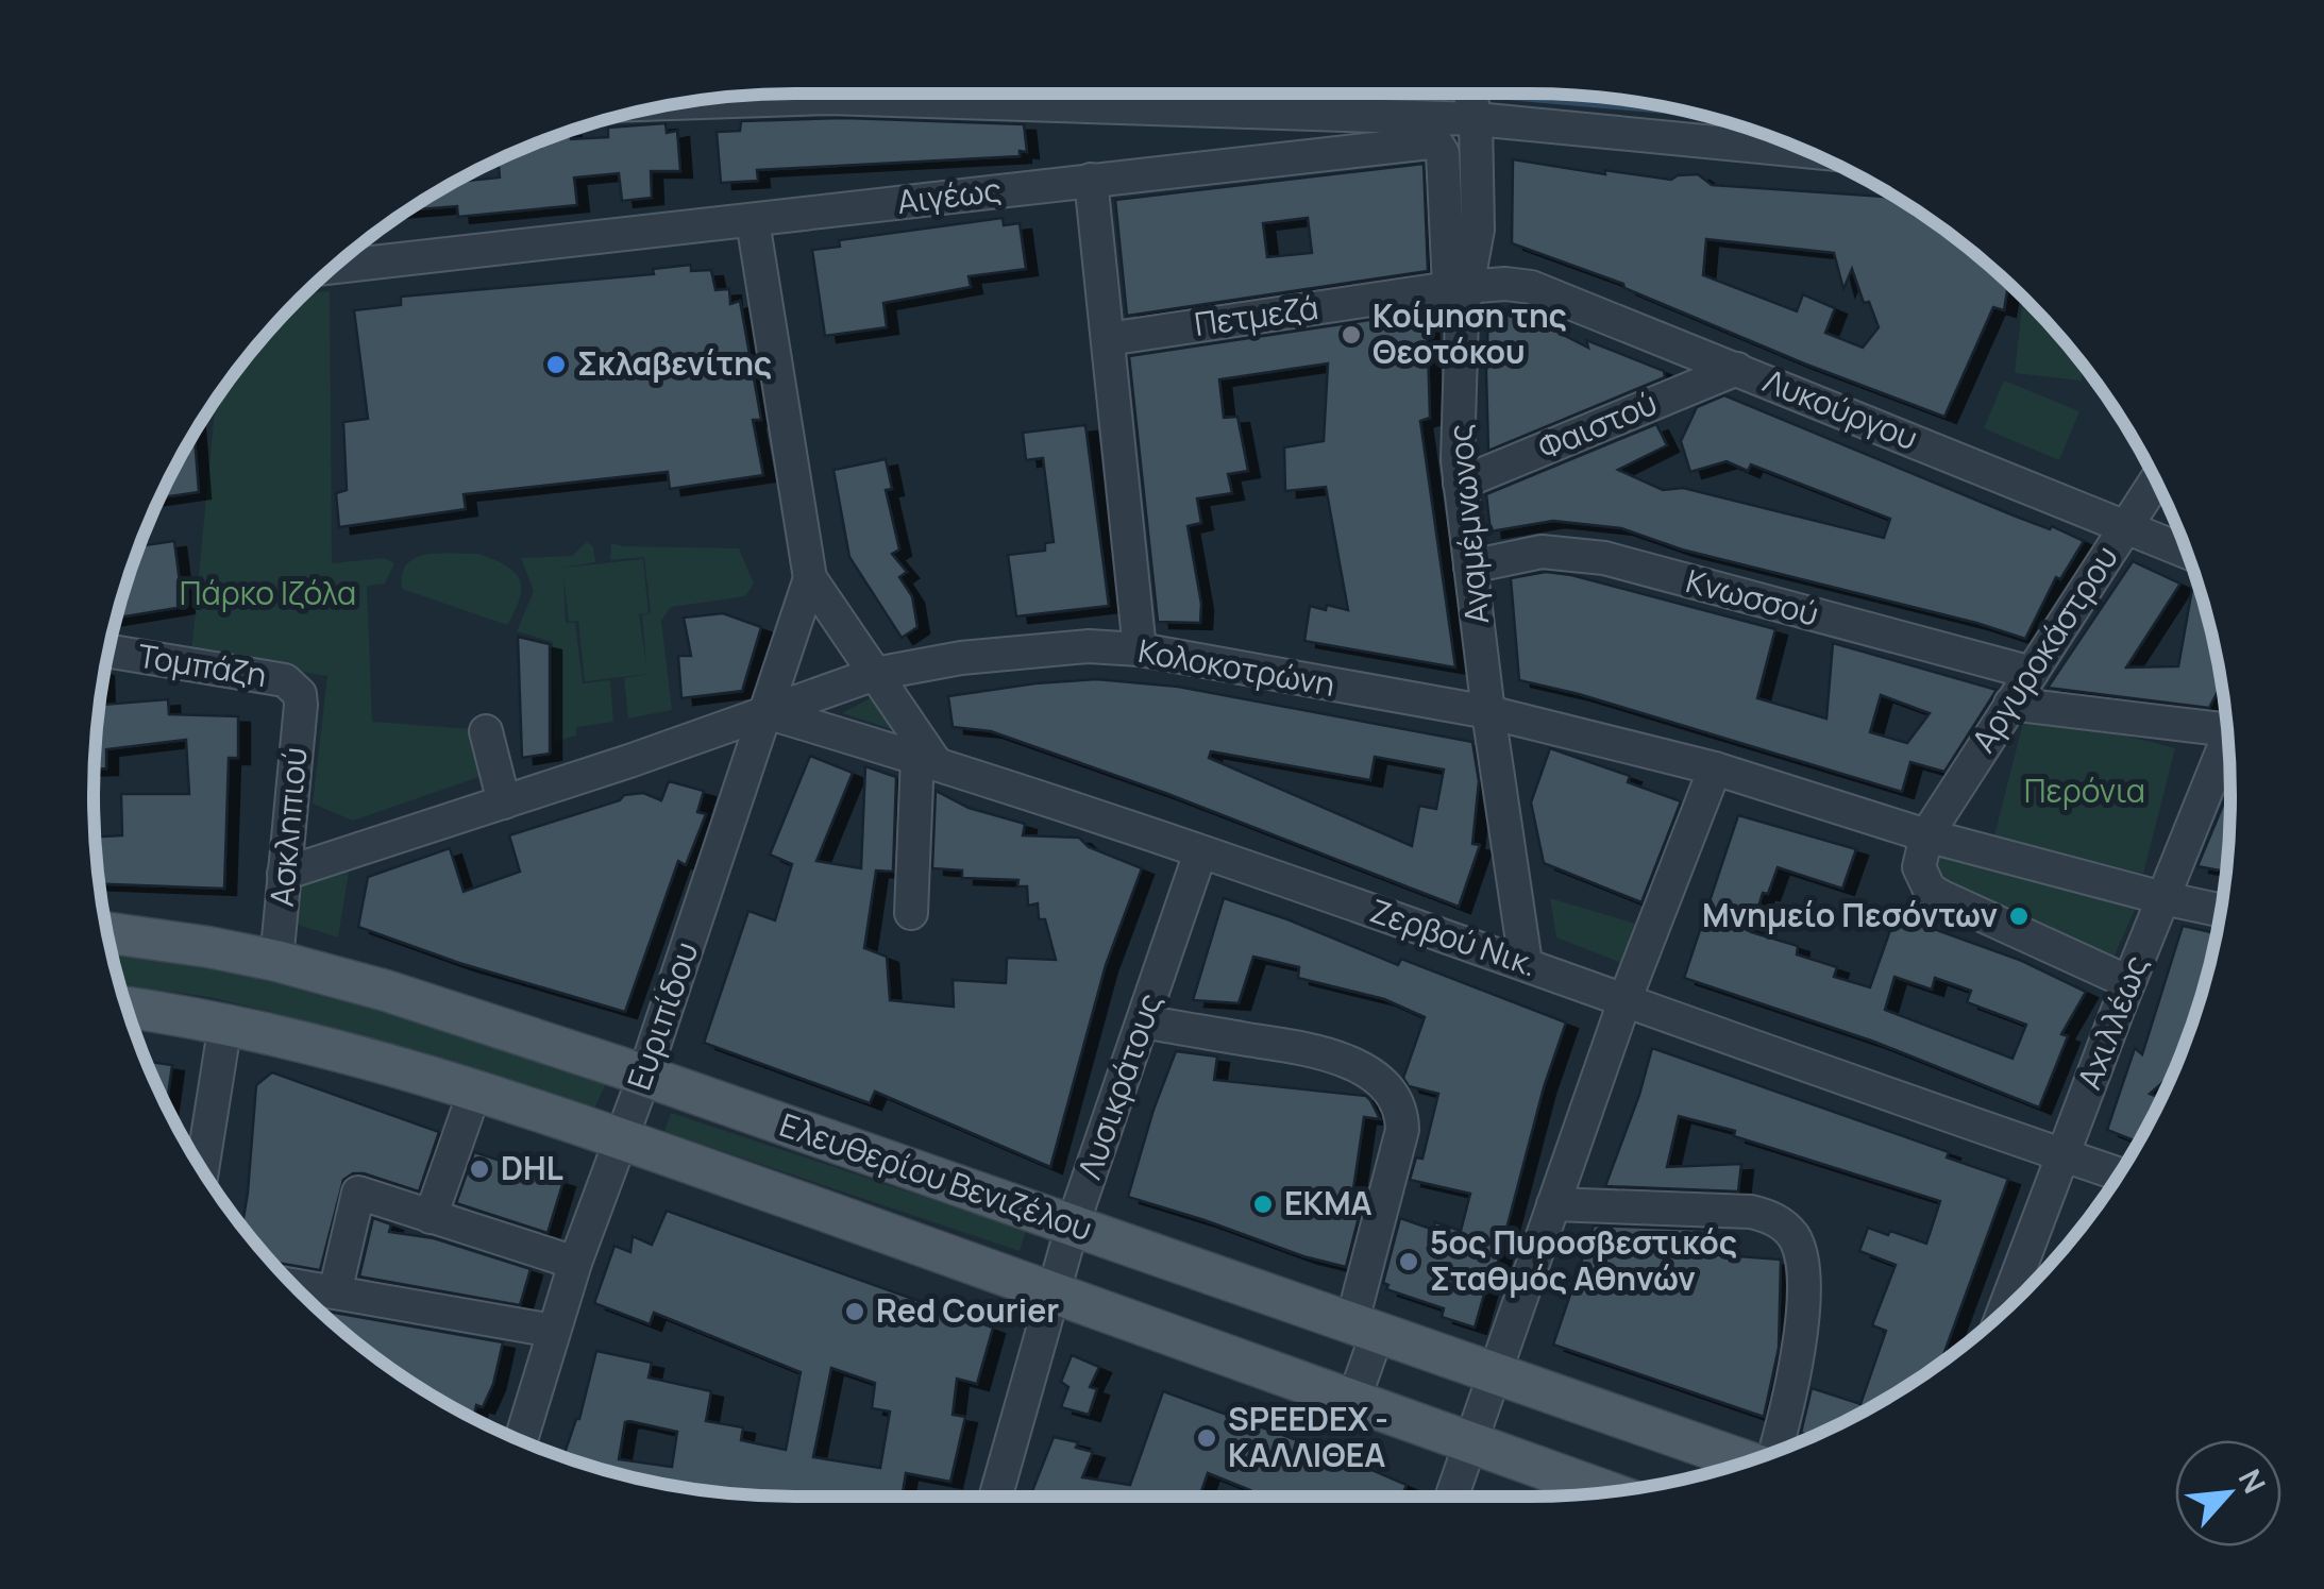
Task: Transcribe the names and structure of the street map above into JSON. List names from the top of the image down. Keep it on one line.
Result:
{"streets":{"main road":["Ελευθερίου Βενιζέλου"],"street":["Αιγέως","Πετμεζά","Λυκούργου","Φαιστού","Αγαμέμνωνος","Κνωσσού","Αργυροκάστρου","Τομπάζη","Κολοκοτρώνη","Ασκληπιού","Ζερβού Νικ.","Ευριπίδου","Αχιλλέως","Λυσικράτους"]},"crossings":[["Αιγέως","Πετμεζά"],["Αιγέως","Λυκούργου"],["Αιγέως","Αγαμέμνωνος"],["Αιγέως","Ευριπίδου"],["Πετμεζά","Λυκούργου"],["Πετμεζά","Αγαμέμνωνος"],["Λυκούργου","Φαιστού"],["Λυκούργου","Αγαμέμνωνος"],["Λυκούργου","Αργυροκάστρου"],["Φαιστού","Αγαμέμνωνος"],["Αγαμέμνωνος","Κνωσσού"],["Αγαμέμνωνος","Κολοκοτρώνη"],["Αγαμέμνωνος","Ζερβού Νικ."],["Κνωσσού","Αργυροκάστρου"],["Αργυροκάστρου","Κολοκοτρώνη"],["Τομπάζη","Ασκληπιού"],["Κολοκοτρώνη","Ασκληπιού"],["Κολοκοτρώνη","Ζερβού Νικ."],["Κολοκοτρώνη","Ευριπίδου"],["Κολοκοτρώνη","Αχιλλέως"],["Ασκληπιού","Ελευθερίου Βενιζέλου"],["Ζερβού Νικ.","Ευριπίδου"],["Ζερβού Νικ.","Αχιλλέως"],["Ζερβού Νικ.","Λυσικράτους"],["Ευριπίδου","Ελευθερίου Βενιζέλου"],["Λυσικράτους","Ελευθερίου Βενιζέλου"]],"parks":["Πάρκο Ιζόλα","Περόνια"],"places":["Κοίμηση της Θεοτόκου","Σκλαβενίτης","Μνημείο Πεσόντων","DHL","ΕΚΜΑ","5ος Πυροσβεστικός Σταθμός Αθηνών","Red Courier","SPEEDEX - ΚΑΛΛΙΘΕΑ"],"north":"top right"}
